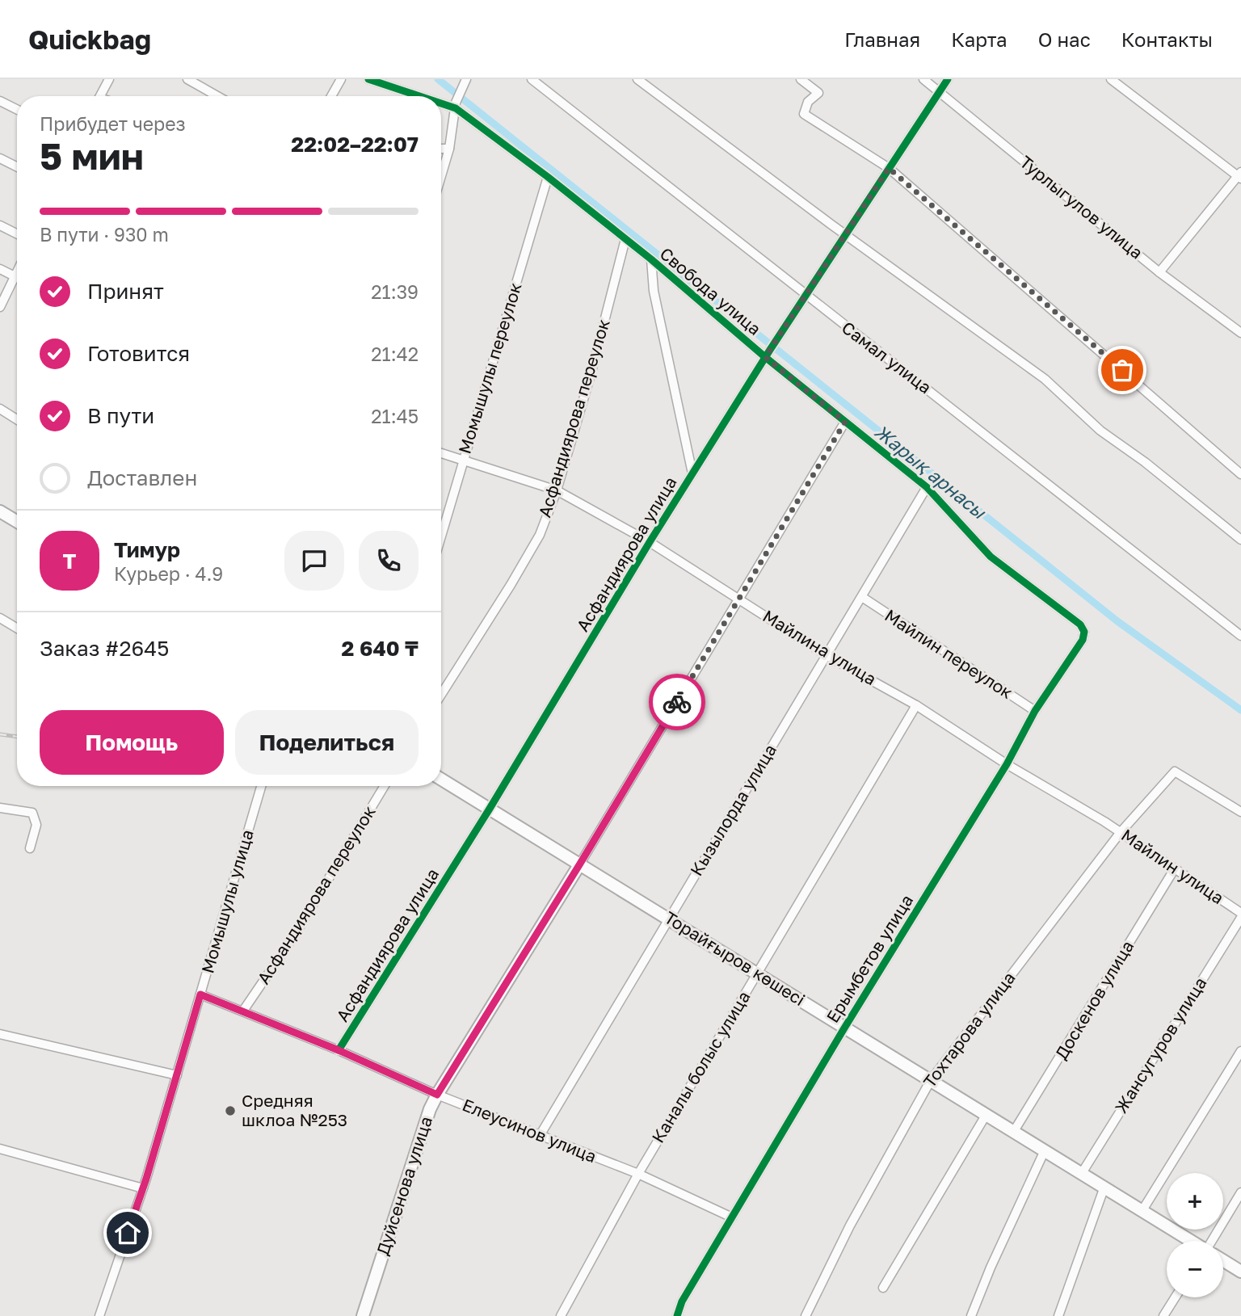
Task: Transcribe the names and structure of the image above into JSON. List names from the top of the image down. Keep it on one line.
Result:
{"streets":{"street":["Турлыгулов улица","Свобода улица","Самал улица","Момышулы переулок","Асфандиярова переулок","Асфандиярова улица","Майлина улица","Майлин переулок","Кызылорда улица","Майлин улица","Момышулы улица","Торайғыров көшесі","Ерымбетов улица","Доскенов улица","Тохтарова улица","Жансугуров улица","Каналы болыс улица","Елеусинов улица","Дуйсенова улица"]},"crossings":[["Турлыгулов улица","Асфандиярова улица"],["Свобода улица","Момышулы переулок"],["Свобода улица","Асфандиярова переулок"],["Свобода улица","Асфандиярова улица"],["Свобода улица","Кызылорда улица"],["Свобода улица","Ерымбетов улица"],["Свобода улица","Дуйсенова улица"],["Самал улица","Асфандиярова улица"],["Момышулы переулок","Майлина улица"],["Асфандиярова переулок","Майлина улица"],["Асфандиярова переулок","Елеусинов улица"],["Асфандиярова улица","Майлина улица"],["Асфандиярова улица","Торайғыров көшесі"],["Асфандиярова улица","Елеусинов улица"],["Майлина улица","Кызылорда улица"],["Майлина улица","Майлин улица"],["Майлина улица","Ерымбетов улица"],["Майлина улица","Каналы болыс улица"],["Майлина улица","Дуйсенова улица"],["Майлин переулок","Кызылорда улица"],["Майлин переулок","Ерымбетов улица"],["Кызылорда улица","Торайғыров көшесі"],["Кызылорда улица","Елеусинов улица"],["Майлин улица","Доскенов улица"],["Майлин улица","Тохтарова улица"],["Момышулы улица","Елеусинов улица"],["Торайғыров көшесі","Ерымбетов улица"],["Торайғыров көшесі","Доскенов улица"],["Торайғыров көшесі","Тохтарова улица"],["Торайғыров көшесі","Жансугуров улица"],["Торайғыров көшесі","Каналы болыс улица"],["Торайғыров көшесі","Дуйсенова улица"],["Ерымбетов улица","Елеусинов улица"],["Каналы болыс улица","Елеусинов улица"],["Елеусинов улица","Дуйсенова улица"]],"water":["Жарық арнасы"],"places":["Средняя шклоа №253"],"page":{"header":"Quickbag","nav":["Главная","Карта","О нас","Контакты"],"heading":["5 мин","Прибудет через","22:02–22:07"],"panel":["Тимур","Курьер · 4.9","Заказ #2645","2 640 ₸"],"bar":"В пути · 930 m","list":[["Принят","21:39"],["Готовится","21:42"],["В пути","21:45"],"Доставлен"],"round":"Т","buttons":["Помощь","Поделиться"],"map_buttons":["+","−"]}}
